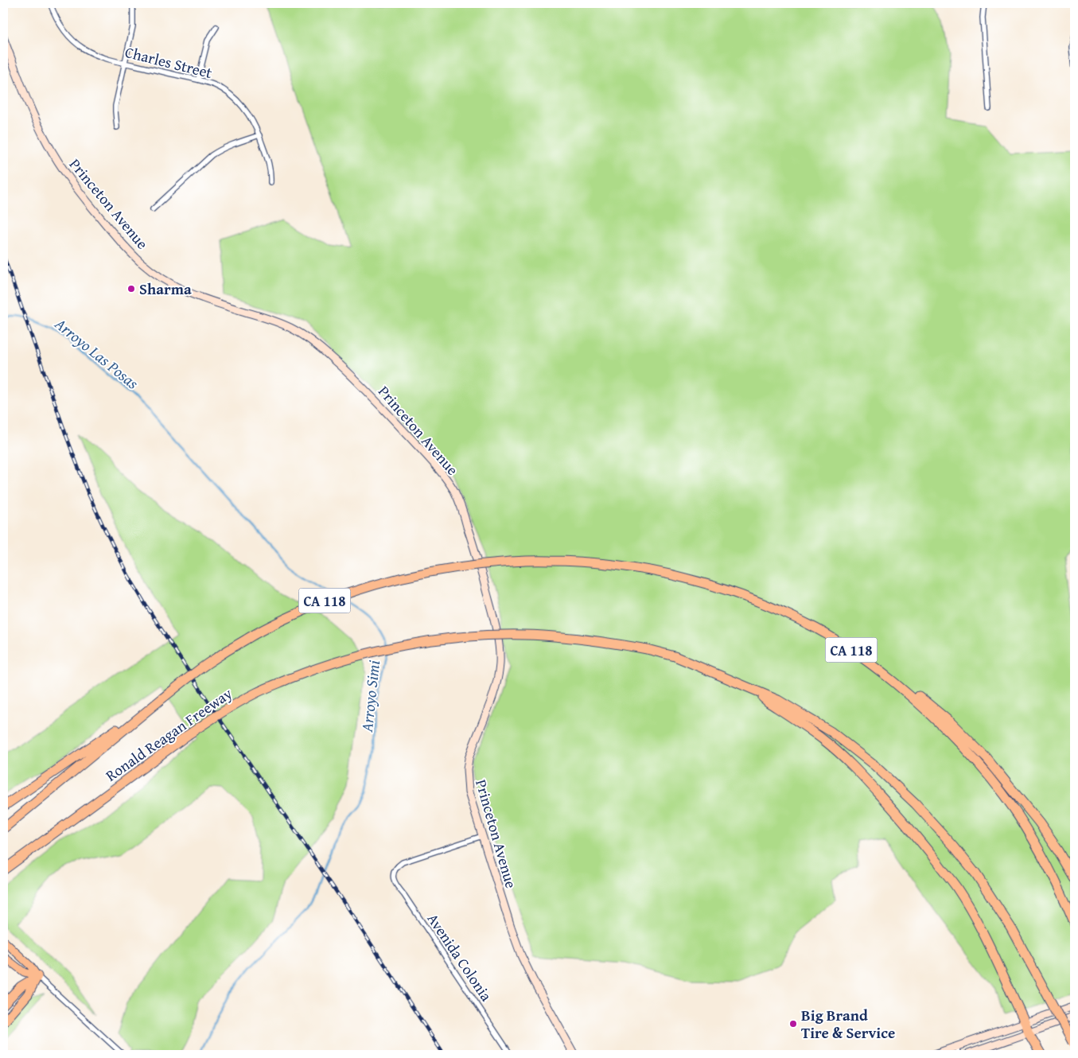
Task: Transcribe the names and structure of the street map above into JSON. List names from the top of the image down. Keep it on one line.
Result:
{"streets":{"highway":["CA 118","Ronald Reagan Freeway"],"street":["Charles Street","Princeton Avenue","Avenida Colonia"]},"crossings":[["Princeton Avenue","Avenida Colonia"]],"water":["Arroyo Las Posas","Arroyo Simi"],"places":["Sharma","Big Brand Tire & Service"]}
